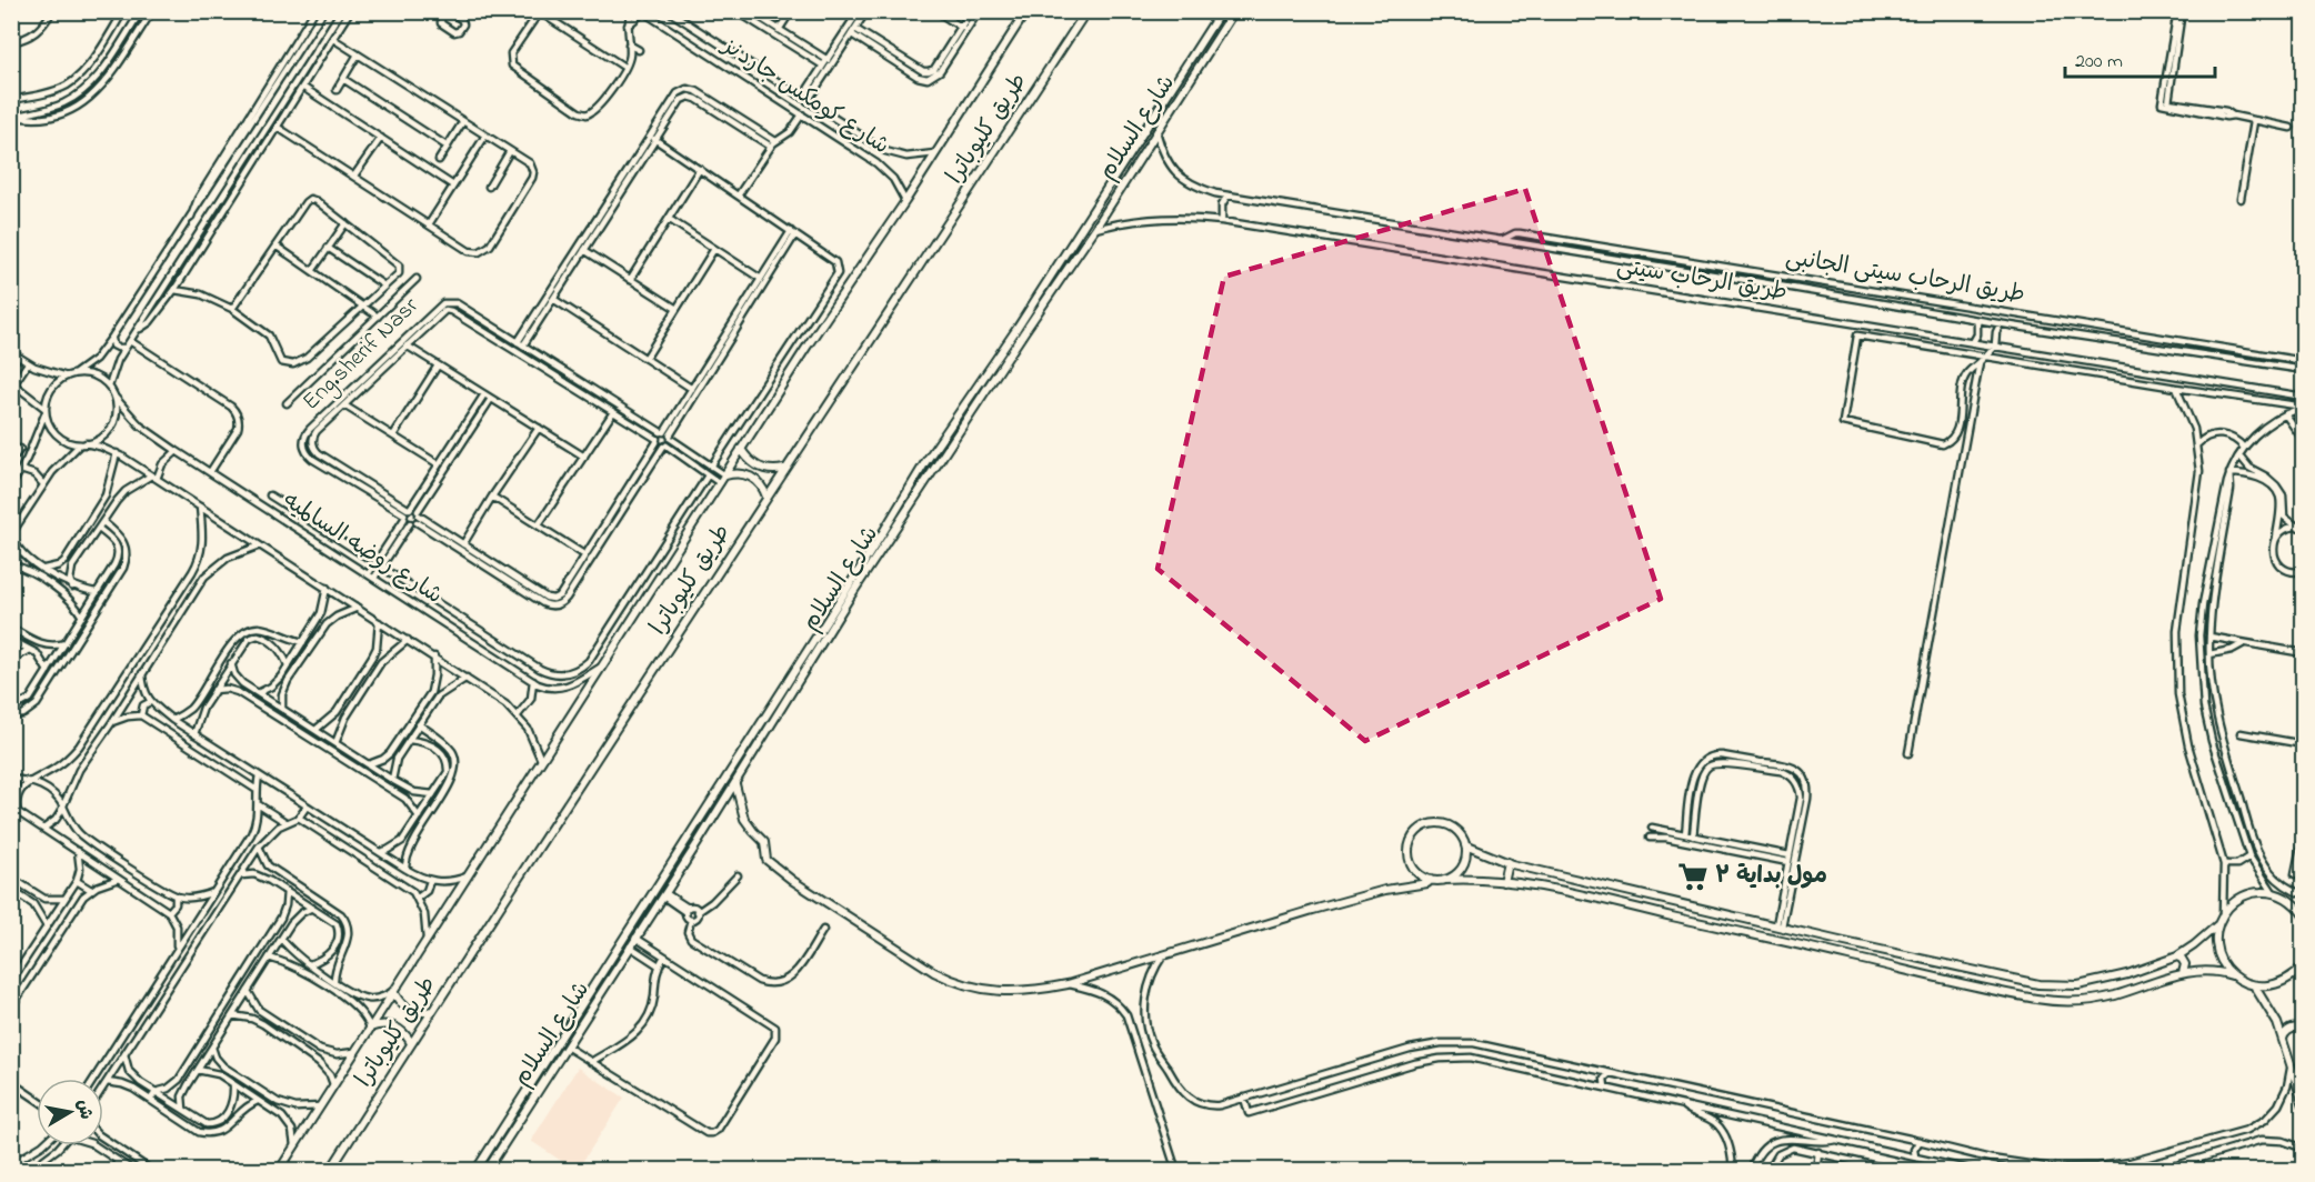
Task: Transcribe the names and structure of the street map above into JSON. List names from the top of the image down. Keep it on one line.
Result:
{"streets":{"main road":["شارع السلام","طريق كليوباترا"],"street":["شارع كومكس جاردنز","طريق الرحاب سيتى الجانبى","طريق الرحاب سيتى","Eng.sherif Nasr","شارع روضه السالميه"]},"crossings":[["شارع كومكس جاردنز","طريق كليوباترا"],["شارع السلام","طريق الرحاب سيتى"],["طريق كليوباترا","Eng.sherif Nasr"],["طريق كليوباترا","شارع روضه السالميه"],["طريق الرحاب سيتى الجانبى","طريق الرحاب سيتى"]],"places":{"supermarket":["مول بداية ۲"]},"scale_bar":"200 m","north":"right"}
